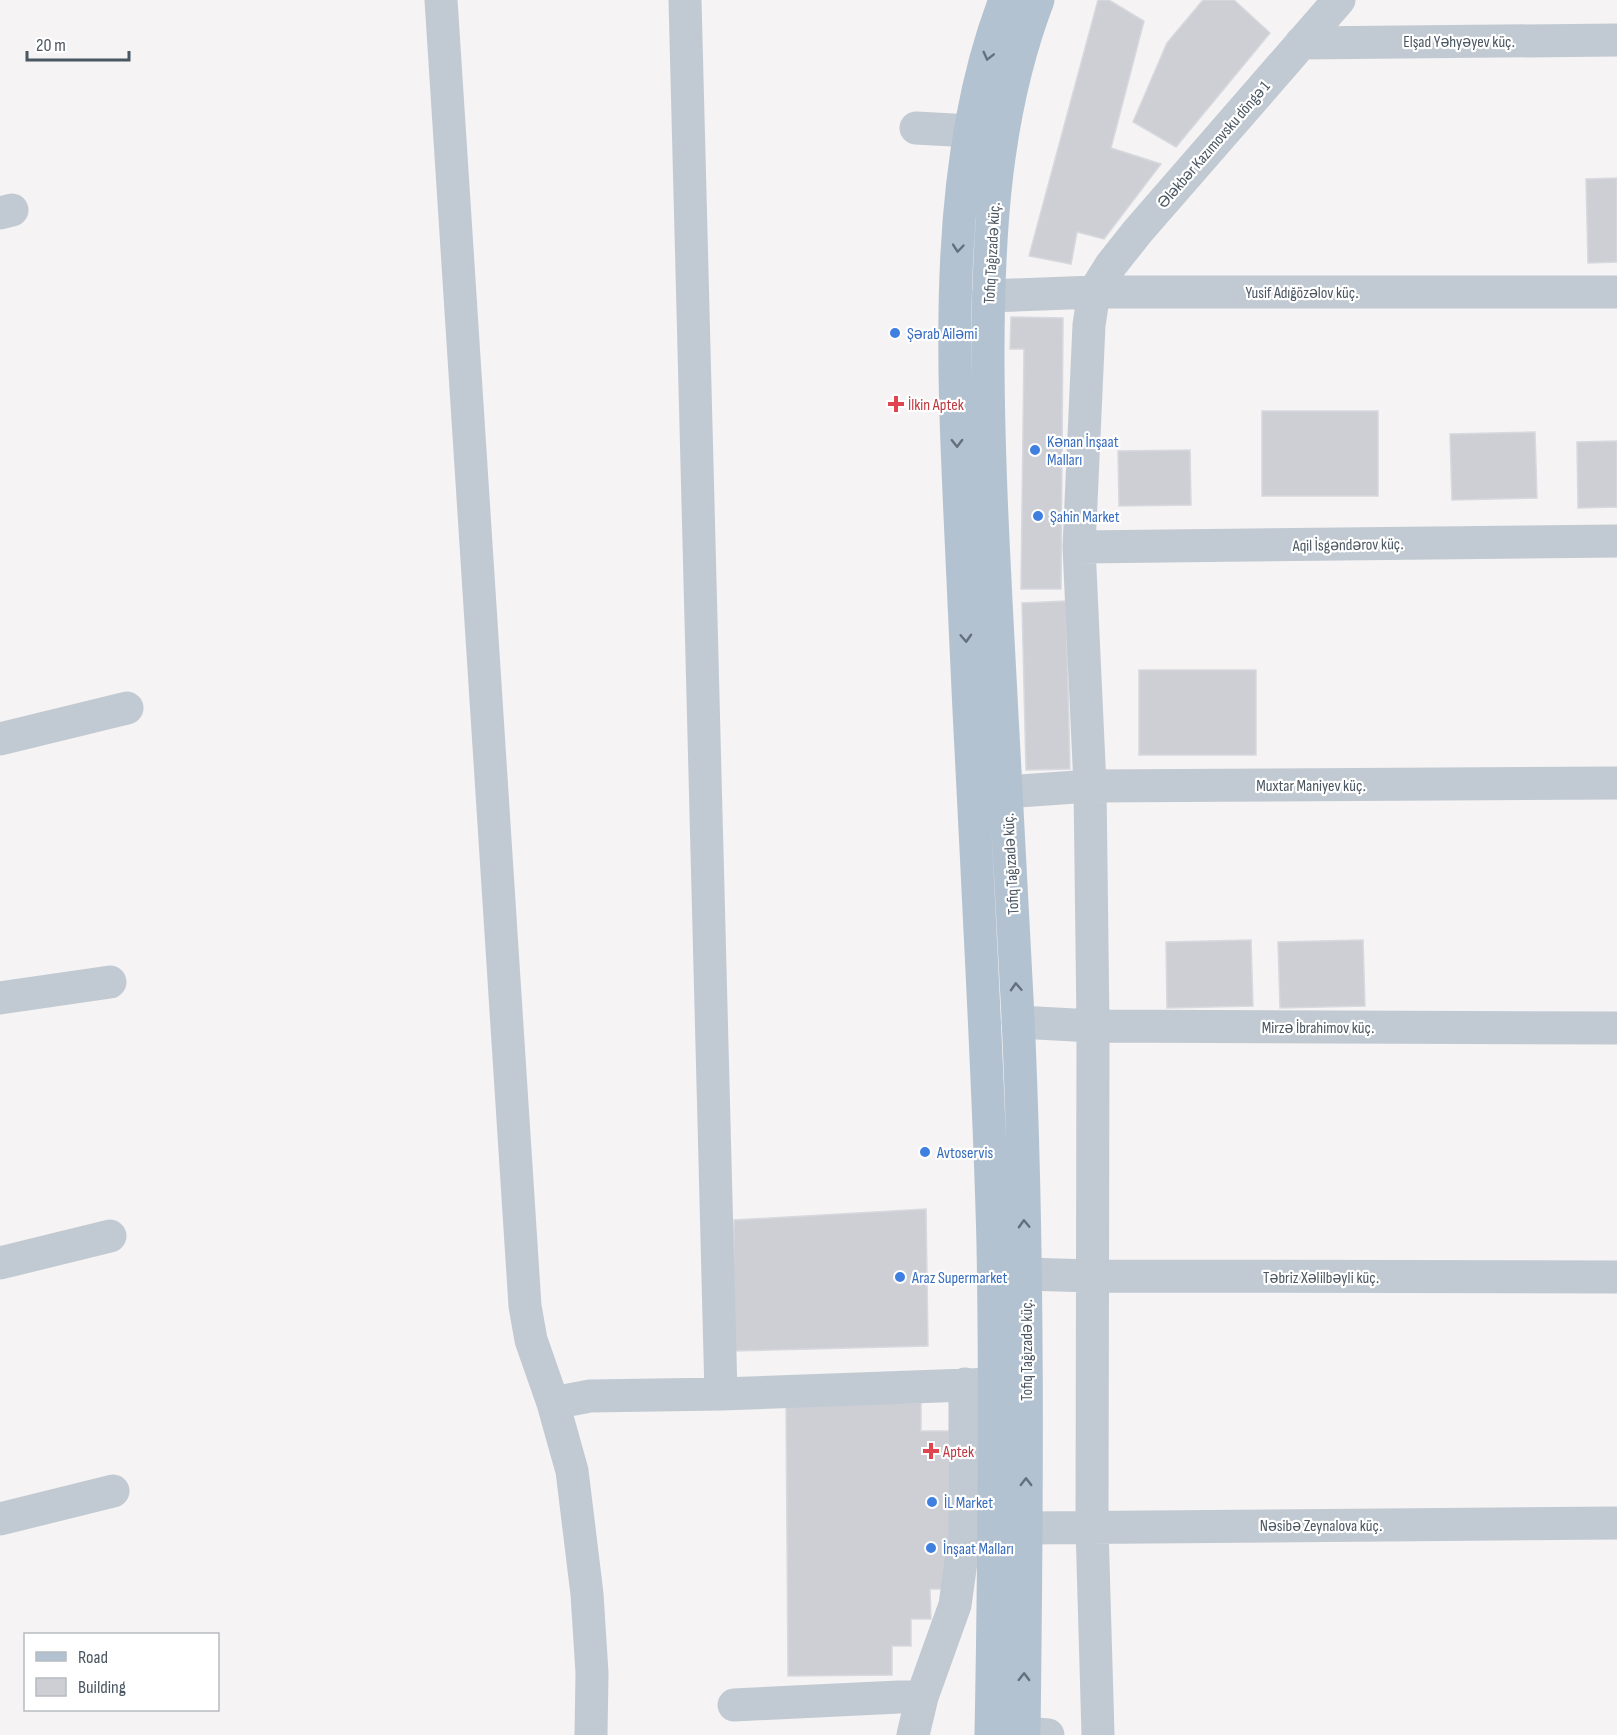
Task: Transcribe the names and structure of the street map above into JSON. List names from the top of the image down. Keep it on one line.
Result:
{"streets":{"main road":["Tofiq Tağızadə küç."],"street":["Elşad Yəhyəyev küç.","Ələkbər Kazımovsku döngə 1","Yusif Adığözəlov küç.","Aqil İsgəndərov küç.","Muxtar Maniyev küç.","Mirzə İbrahimov küç.","Təbriz Xəlilbəyli küç.","Nəsibə Zeynalova küç."]},"crossings":[["Elşad Yəhyəyev küç.","Ələkbər Kazımovsku döngə 1"],["Ələkbər Kazımovsku döngə 1","Yusif Adığözəlov küç."],["Tofiq Tağızadə küç.","Yusif Adığözəlov küç."],["Tofiq Tağızadə küç.","Muxtar Maniyev küç."],["Tofiq Tağızadə küç.","Mirzə İbrahimov küç."],["Tofiq Tağızadə küç.","Təbriz Xəlilbəyli küç."],["Tofiq Tağızadə küç.","Nəsibə Zeynalova küç."]],"places":{"other":["Şərab Ailəmi","Kənan İnşaat Malları","Şahin Market","Avtoservis","Araz Supermarket","İL Market","İnşaat Malları"],"health":["İlkin Aptek","Aptek"]},"legend":["Road","Building"],"scale_bar":"20 m"}
